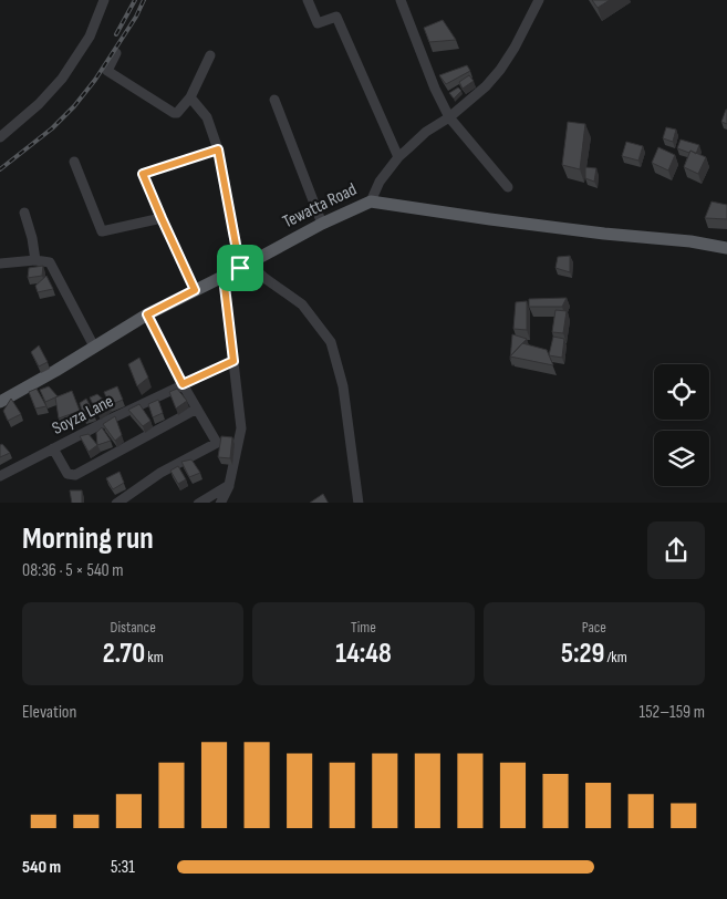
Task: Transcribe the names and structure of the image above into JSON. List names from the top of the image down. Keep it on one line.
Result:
{"streets":{"main road":["Tewatta Road"],"street":["Soyza Lane"]},"page":{"heading":["Morning run","08:36 · 5 × 540 m"],"stats":[["Distance","2.70 km"],["Time","14:48"],["Pace","5:29 /km"]],"chart":["Elevation","152–159 m"],"list":[{"name":"540 m","note":"5:31"}]}}
